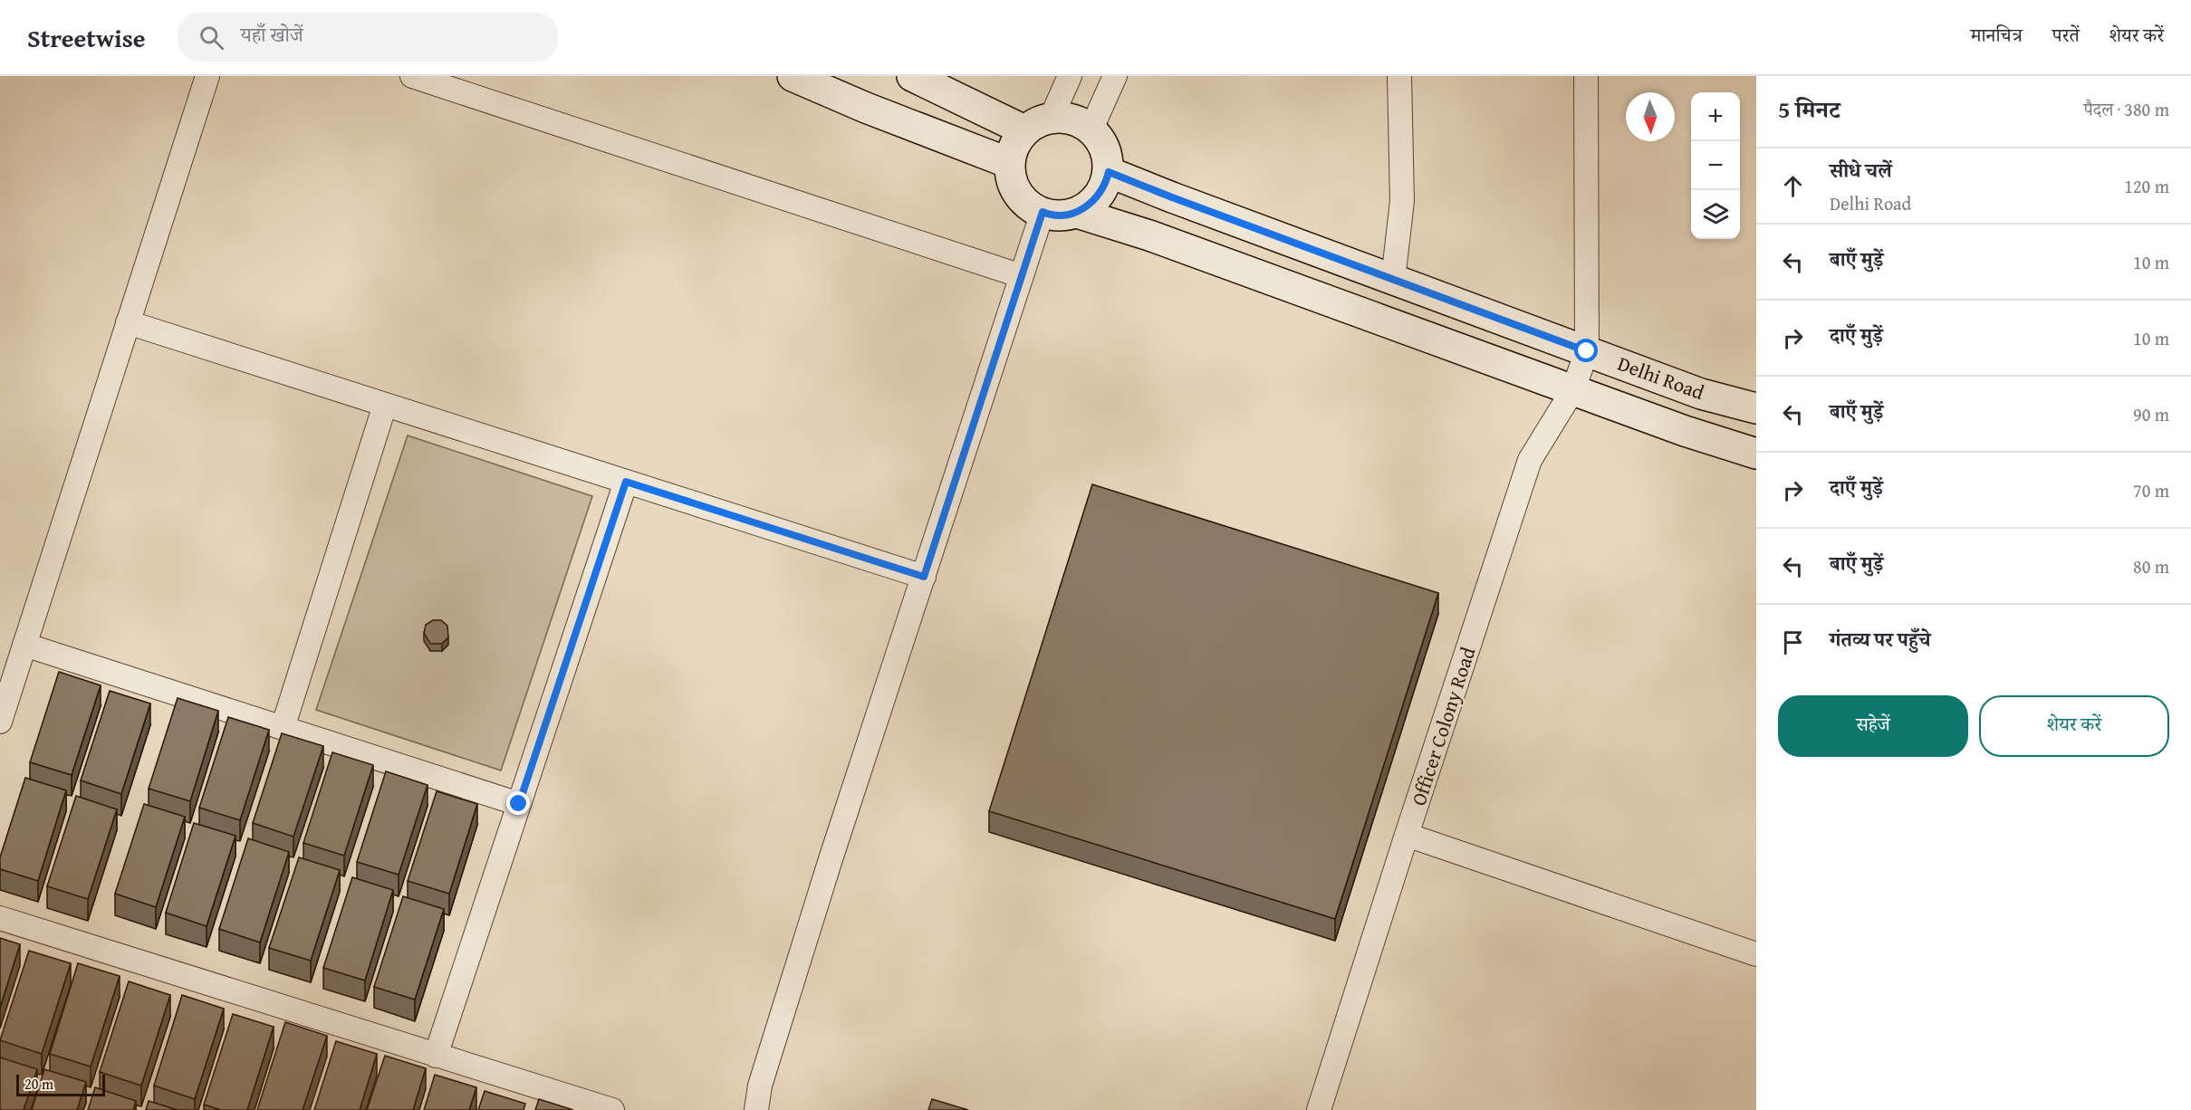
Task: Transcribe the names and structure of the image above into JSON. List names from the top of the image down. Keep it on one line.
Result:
{"streets":{"main road":["Delhi Road"],"street":["Officer Colony Road"]},"crossings":[["Delhi Road","Officer Colony Road"]],"scale_bar":"20 m","north":"bottom","page":{"header":"Streetwise","search":"यहाँ खोजें","nav":["मानचित्र","परतें","शेयर करें"],"heading":["5 मिनट","पैदल · 380 m"],"map_buttons":["+","−"],"list":[["सीधे चलें","Delhi Road","120 m"],["बाएँ मुड़ें","10 m"],["दाएँ मुड़ें","10 m"],["बाएँ मुड़ें","90 m"],["दाएँ मुड़ें","70 m"],["बाएँ मुड़ें","80 m"],"गंतव्य पर पहुँचे"],"buttons":["सहेजें","शेयर करें"],"scale":"20 m"}}
